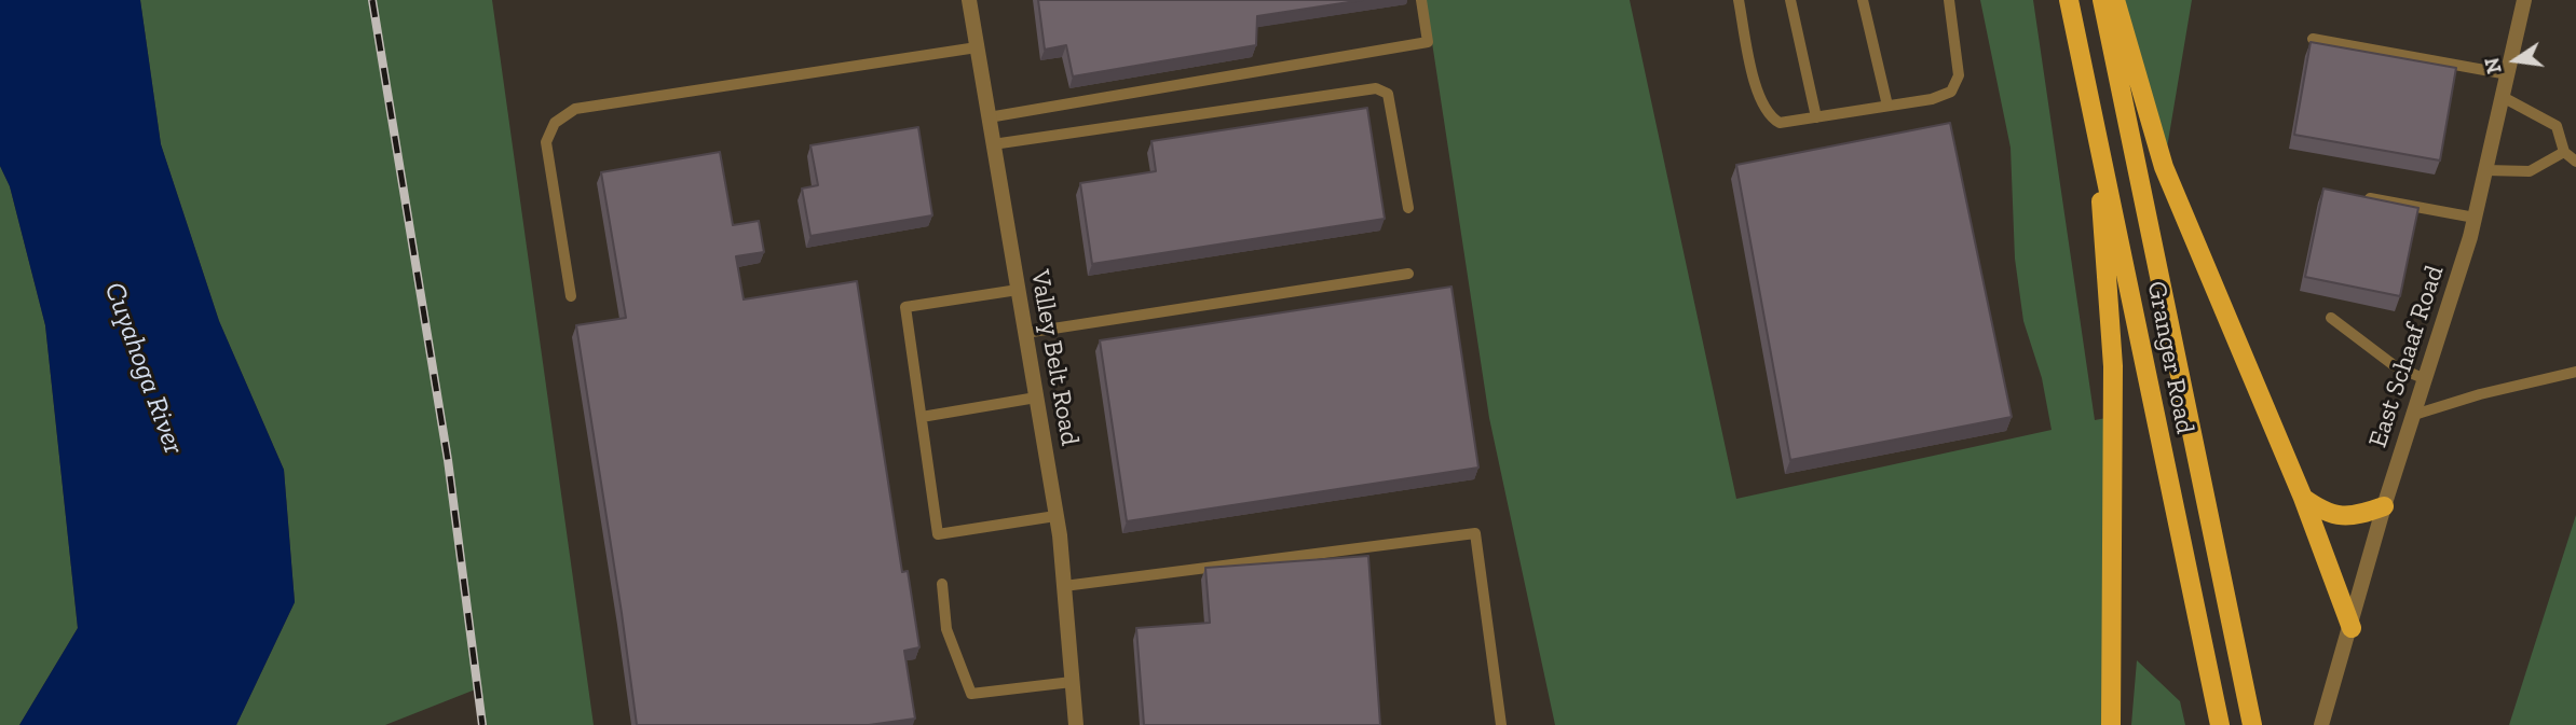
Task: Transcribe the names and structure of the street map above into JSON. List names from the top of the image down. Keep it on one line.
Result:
{"streets":{"main road":["Granger Road"],"street":["East Schaaf Road","Valley Belt Road"]},"water":["Cuyahoga River"],"north":"left"}
